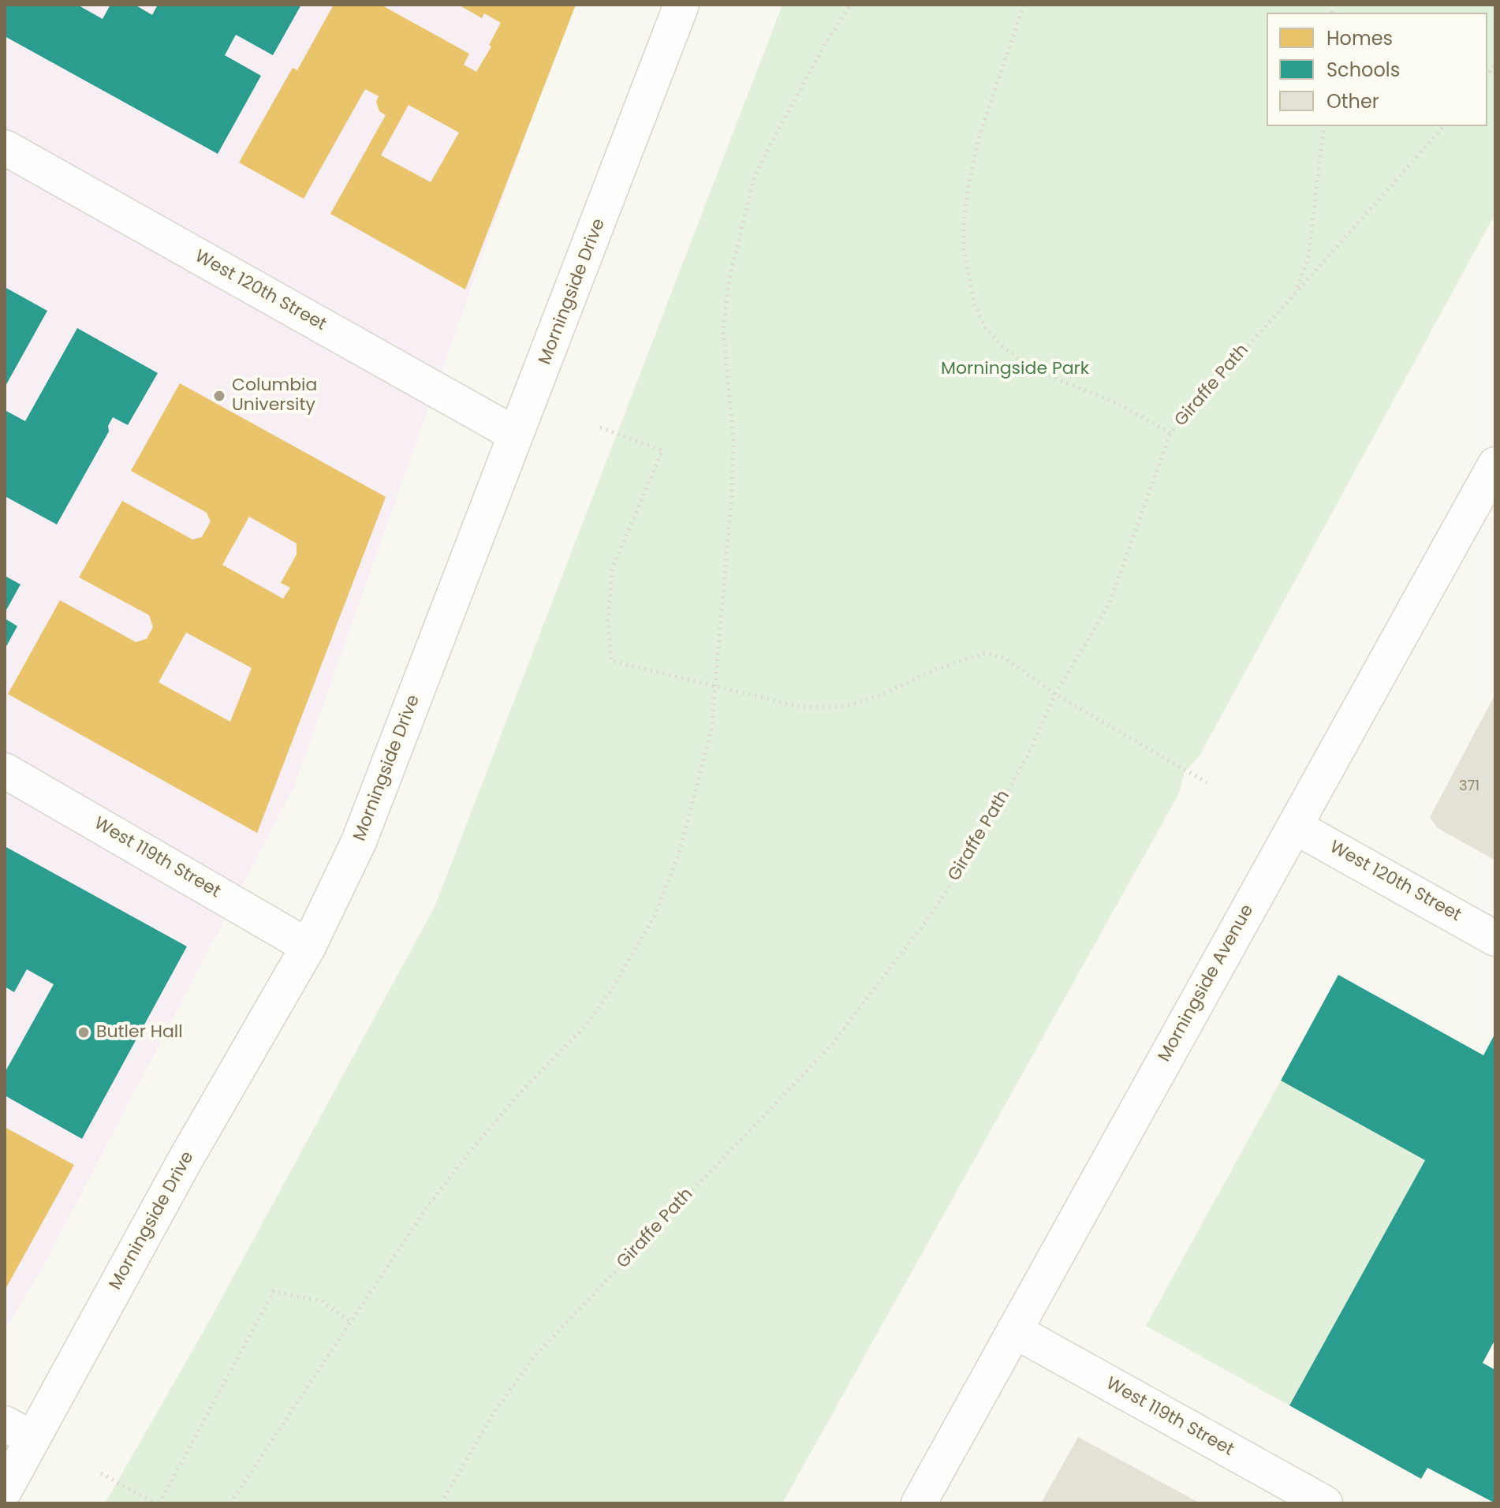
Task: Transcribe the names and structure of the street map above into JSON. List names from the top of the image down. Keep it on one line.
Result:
{"streets":{"street":["West 120th Street","Morningside Drive","West 119th Street","Morningside Avenue"],"path":["Giraffe Path"]},"crossings":[["West 120th Street","Morningside Drive"],["West 120th Street","Morningside Avenue"],["Morningside Drive","West 119th Street"],["West 119th Street","Morningside Avenue"]],"parks":["Morningside Park"],"places":["Columbia University","Butler Hall"],"house_numbers":["371"],"legend":["Homes","Schools","Other"]}
